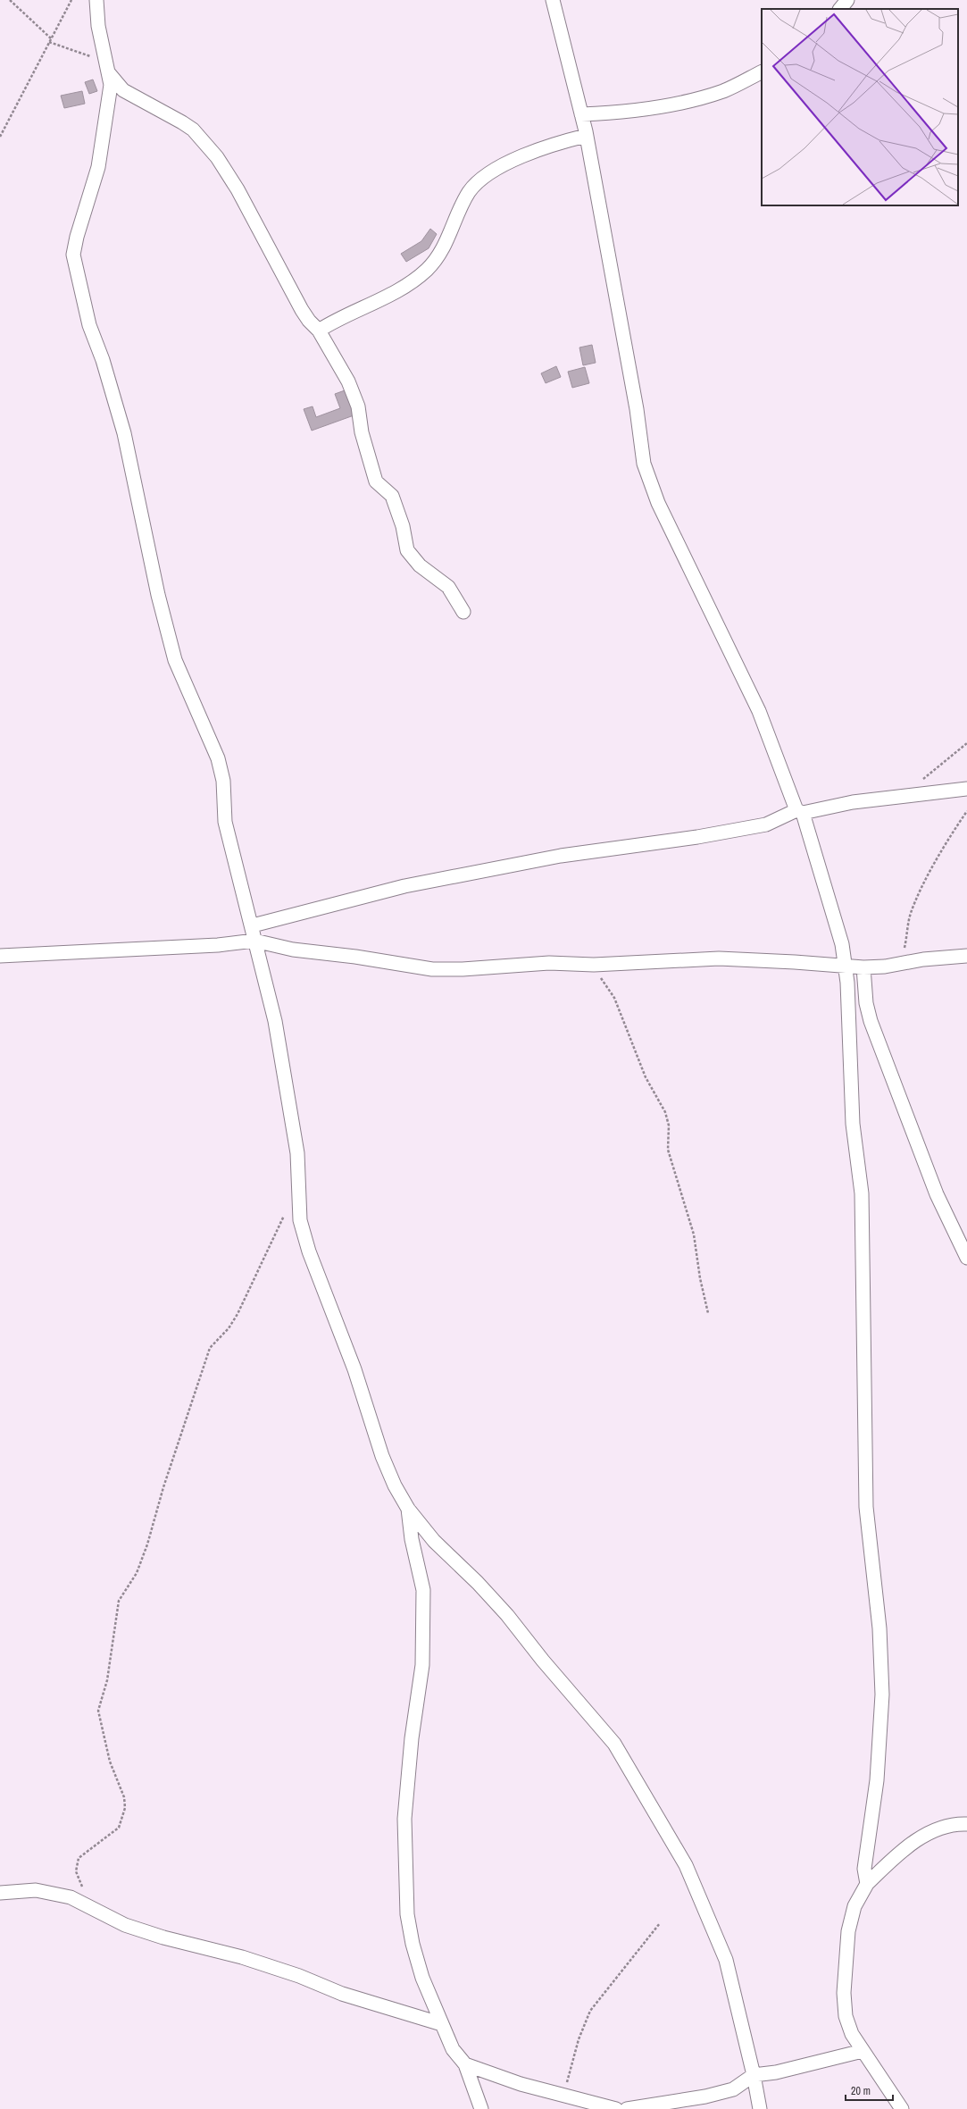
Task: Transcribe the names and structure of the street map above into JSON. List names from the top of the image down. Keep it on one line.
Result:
{"scale_bar":"20 m"}
